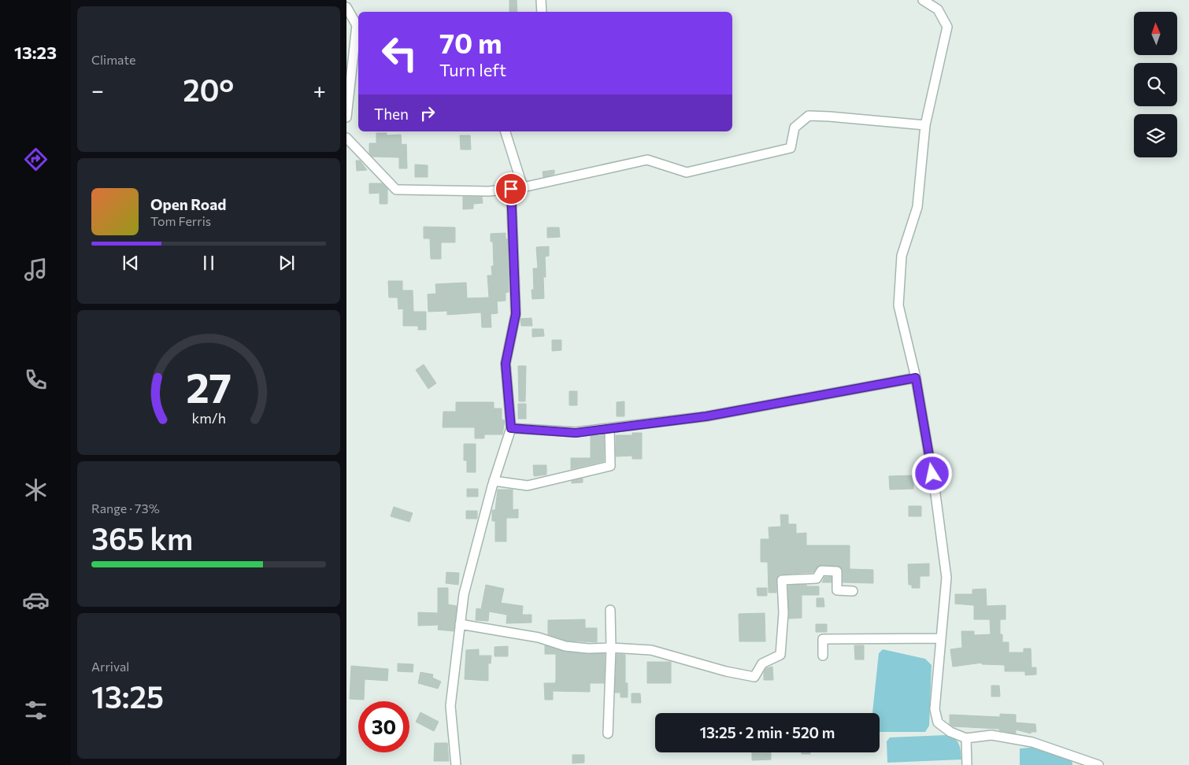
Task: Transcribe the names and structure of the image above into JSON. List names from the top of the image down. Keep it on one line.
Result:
{"north":"top","page":{"tabs":"13:23","tile":["Climate",["Range · 73%","365 km"],["Arrival","13:25"]],"turn":["70 m","Turn left"],"heat":["−","20°","+"],"then":"Then","song":["Open Road","Tom Ferris"],"limit":"30","trip":"13:25 · 2 min · 520 m","gauge":["27","km/h"]}}
